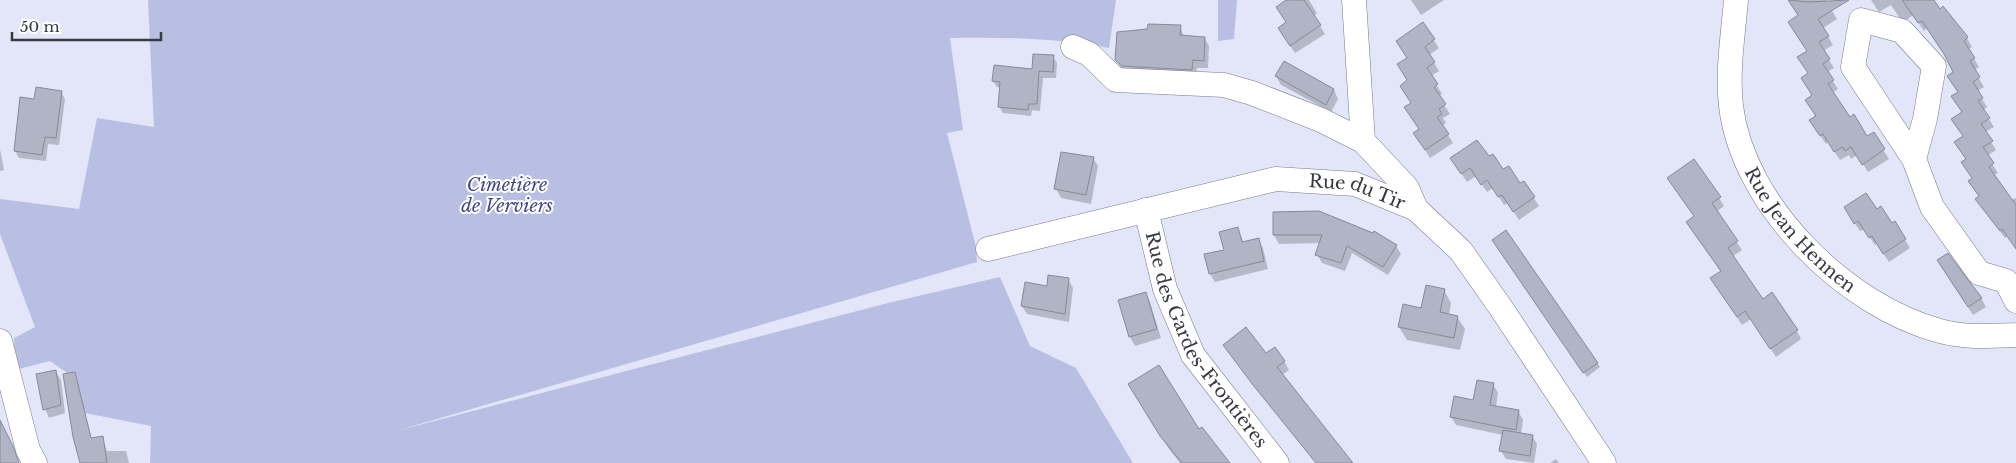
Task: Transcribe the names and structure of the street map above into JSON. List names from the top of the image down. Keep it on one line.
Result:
{"streets":{"street":["Rue du Tir","Rue Jean Hennen","Rue des Gardes-Frontières"]},"crossings":[["Rue du Tir","Rue des Gardes-Frontières"]],"parks":["Cimetière de Verviers"],"scale_bar":"50 m"}
